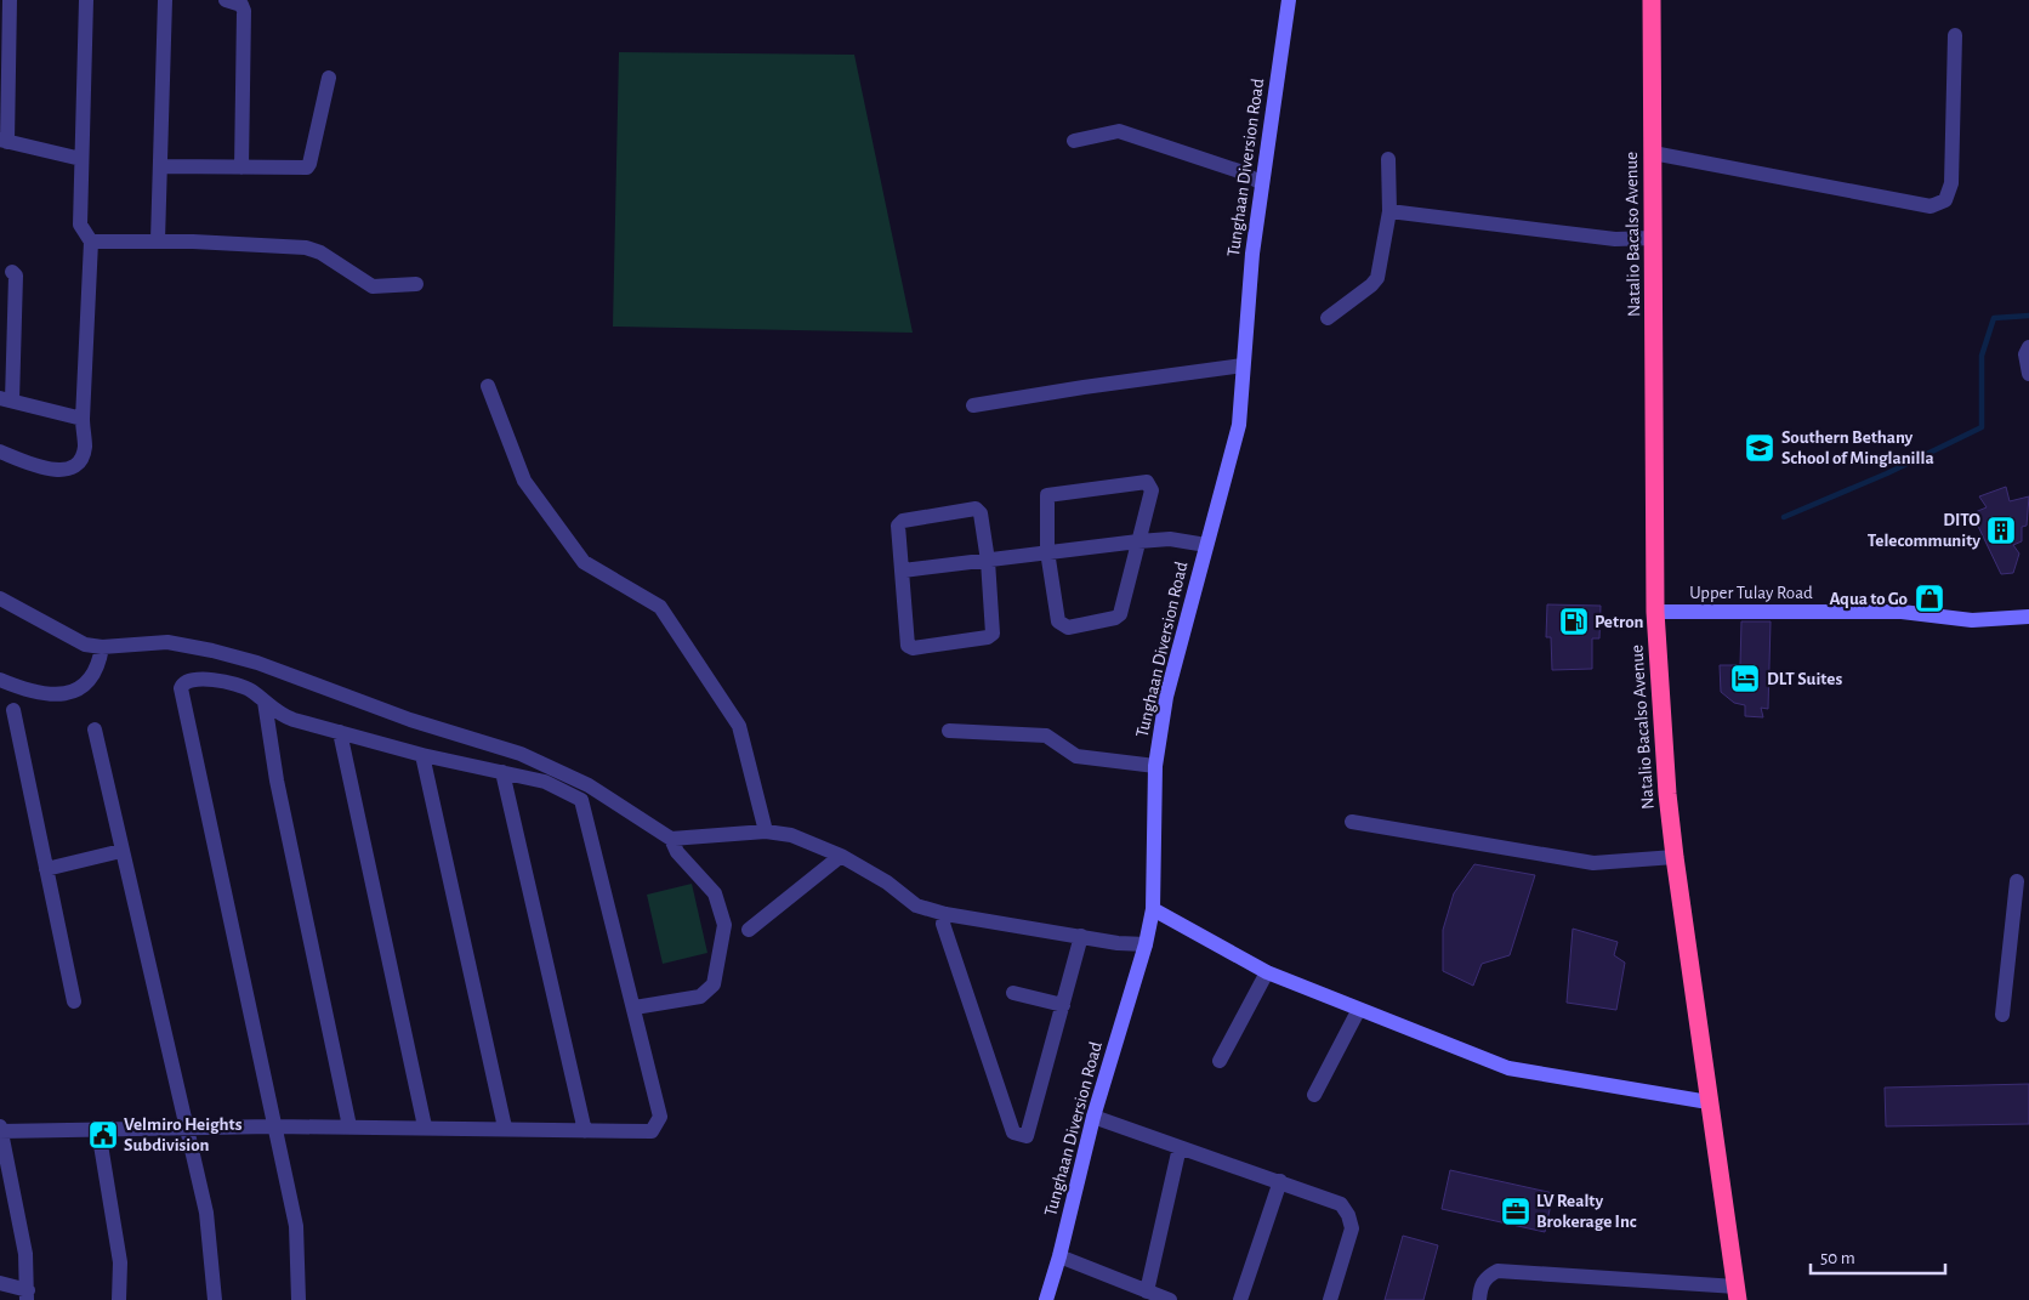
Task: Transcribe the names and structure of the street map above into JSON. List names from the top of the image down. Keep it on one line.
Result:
{"streets":{"highway":["Natalio Bacalso Avenue"],"street":["Tunghaan Diversion Road","Upper Tulay Road"]},"crossings":[["Natalio Bacalso Avenue","Upper Tulay Road"]],"places":{"school or university":["Southern Bethany School of Minglanilla"],"building":["DITO Telecommunity"],"shop":["Aqua to Go"],"fuel station":["Petron"],"hotel":["DLT Suites"],"public building":["Velmiro Heights Subdivision"],"office":["LV Realty Brokerage Inc"]},"scale_bar":"50 m"}
